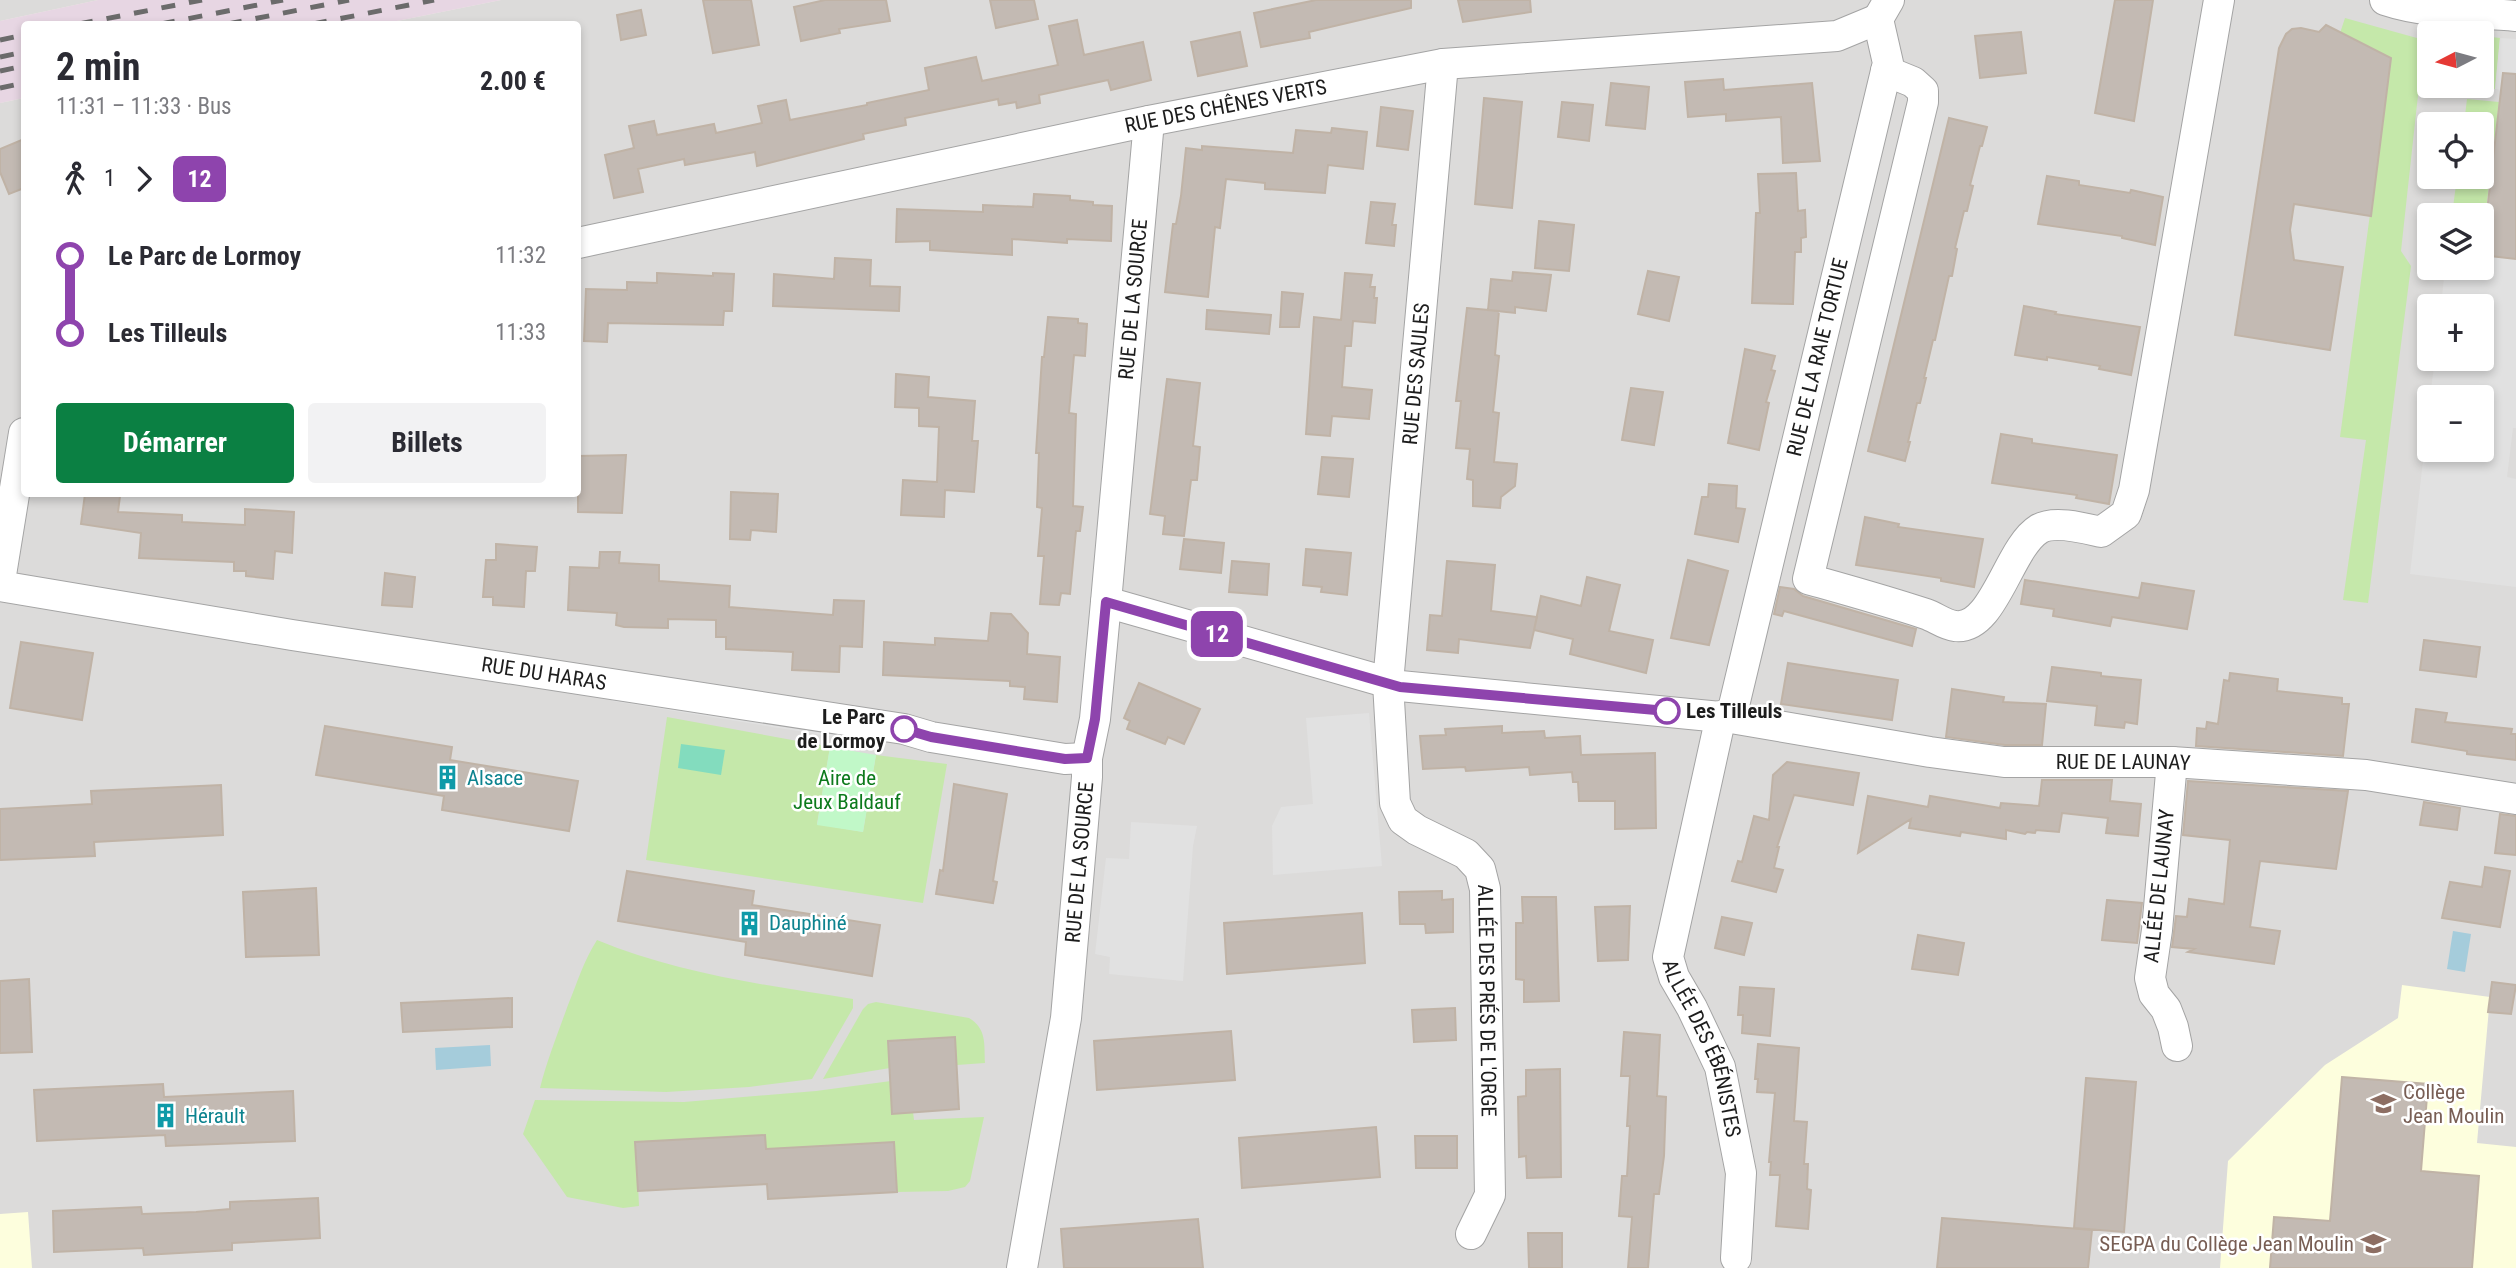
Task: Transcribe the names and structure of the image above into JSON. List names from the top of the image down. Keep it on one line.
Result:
{"streets":{"street":["RUE DES CHÊNES VERTS","RUE DE LA SOURCE","RUE DE LA RAIE TORTUE","RUE DES SAULES","RUE DU HARAS","RUE DE LAUNAY","ALLÉE DE LAUNAY","ALLÉE DES PRÉS DE L'ORGE","ALLÉE DES ÉBÉNISTES"]},"crossings":[["RUE DES CHÊNES VERTS","RUE DE LA SOURCE"],["RUE DES CHÊNES VERTS","RUE DE LA RAIE TORTUE"],["RUE DES CHÊNES VERTS","RUE DES SAULES"],["RUE DE LA SOURCE","RUE DU HARAS"],["RUE DE LA SOURCE","RUE DE LAUNAY"],["RUE DE LA RAIE TORTUE","RUE DE LAUNAY"],["RUE DE LA RAIE TORTUE","ALLÉE DES ÉBÉNISTES"],["RUE DES SAULES","RUE DE LAUNAY"],["RUE DES SAULES","ALLÉE DES PRÉS DE L'ORGE"],["RUE DE LAUNAY","ALLÉE DE LAUNAY"],["RUE DE LAUNAY","ALLÉE DES PRÉS DE L'ORGE"],["RUE DE LAUNAY","ALLÉE DES ÉBÉNISTES"]],"parks":["Aire de Jeux Baldauf"],"places":{"other":["Les Tilleuls","Le Parc de Lormoy"],"building":["Alsace","Dauphiné","Hérault"],"school or university":["Collège Jean Moulin","SEGPA du Collège Jean Moulin"]},"lines":["bus line 12"],"north":"left","page":{"on_map":"12","map_buttons":["+","−"],"heading":["2 min","11:31 – 11:33 · Bus","2.00 €"],"legs":["1","12"],"list":[{"name":"Le Parc de Lormoy","value":"11:32"},{"name":"Les Tilleuls","value":"11:33"}],"buttons":["Démarrer","Billets"]}}
